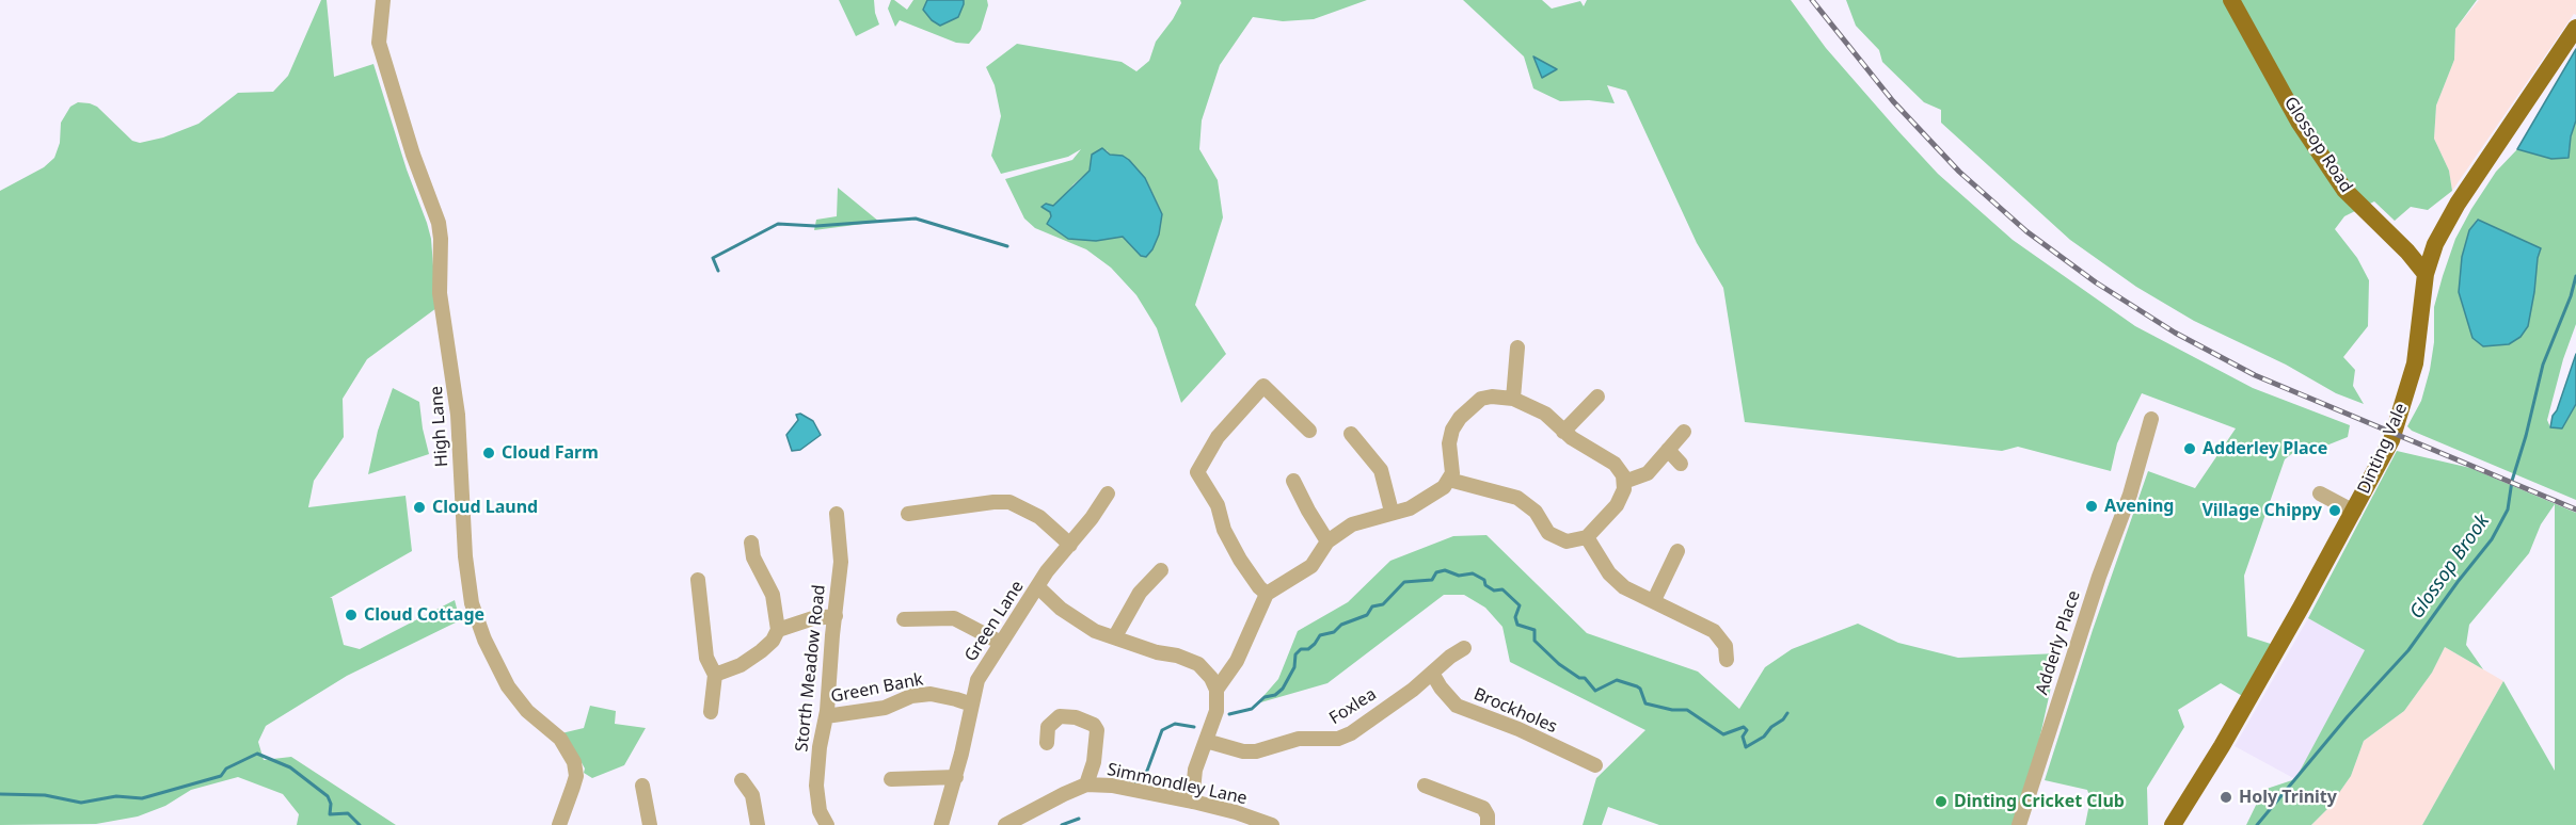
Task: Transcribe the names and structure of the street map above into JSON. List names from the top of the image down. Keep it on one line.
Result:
{"streets":{"main road":["Glossop Road","Dinting Vale"],"street":["High Lane","Green Lane","Adderly Place","Storth Meadow Road","Green Bank","Foxlea","Brockholes","Simmondley Lane"]},"crossings":[["Glossop Road","Dinting Vale"],["Green Lane","Green Bank"],["Storth Meadow Road","Green Bank"],["Foxlea","Brockholes"]],"water":["Glossop Brook"],"places":["Adderley Place","Cloud Farm","Avening","Cloud Laund","Village Chippy","Cloud Cottage","Holy Trinity","Dinting Cricket Club"]}
